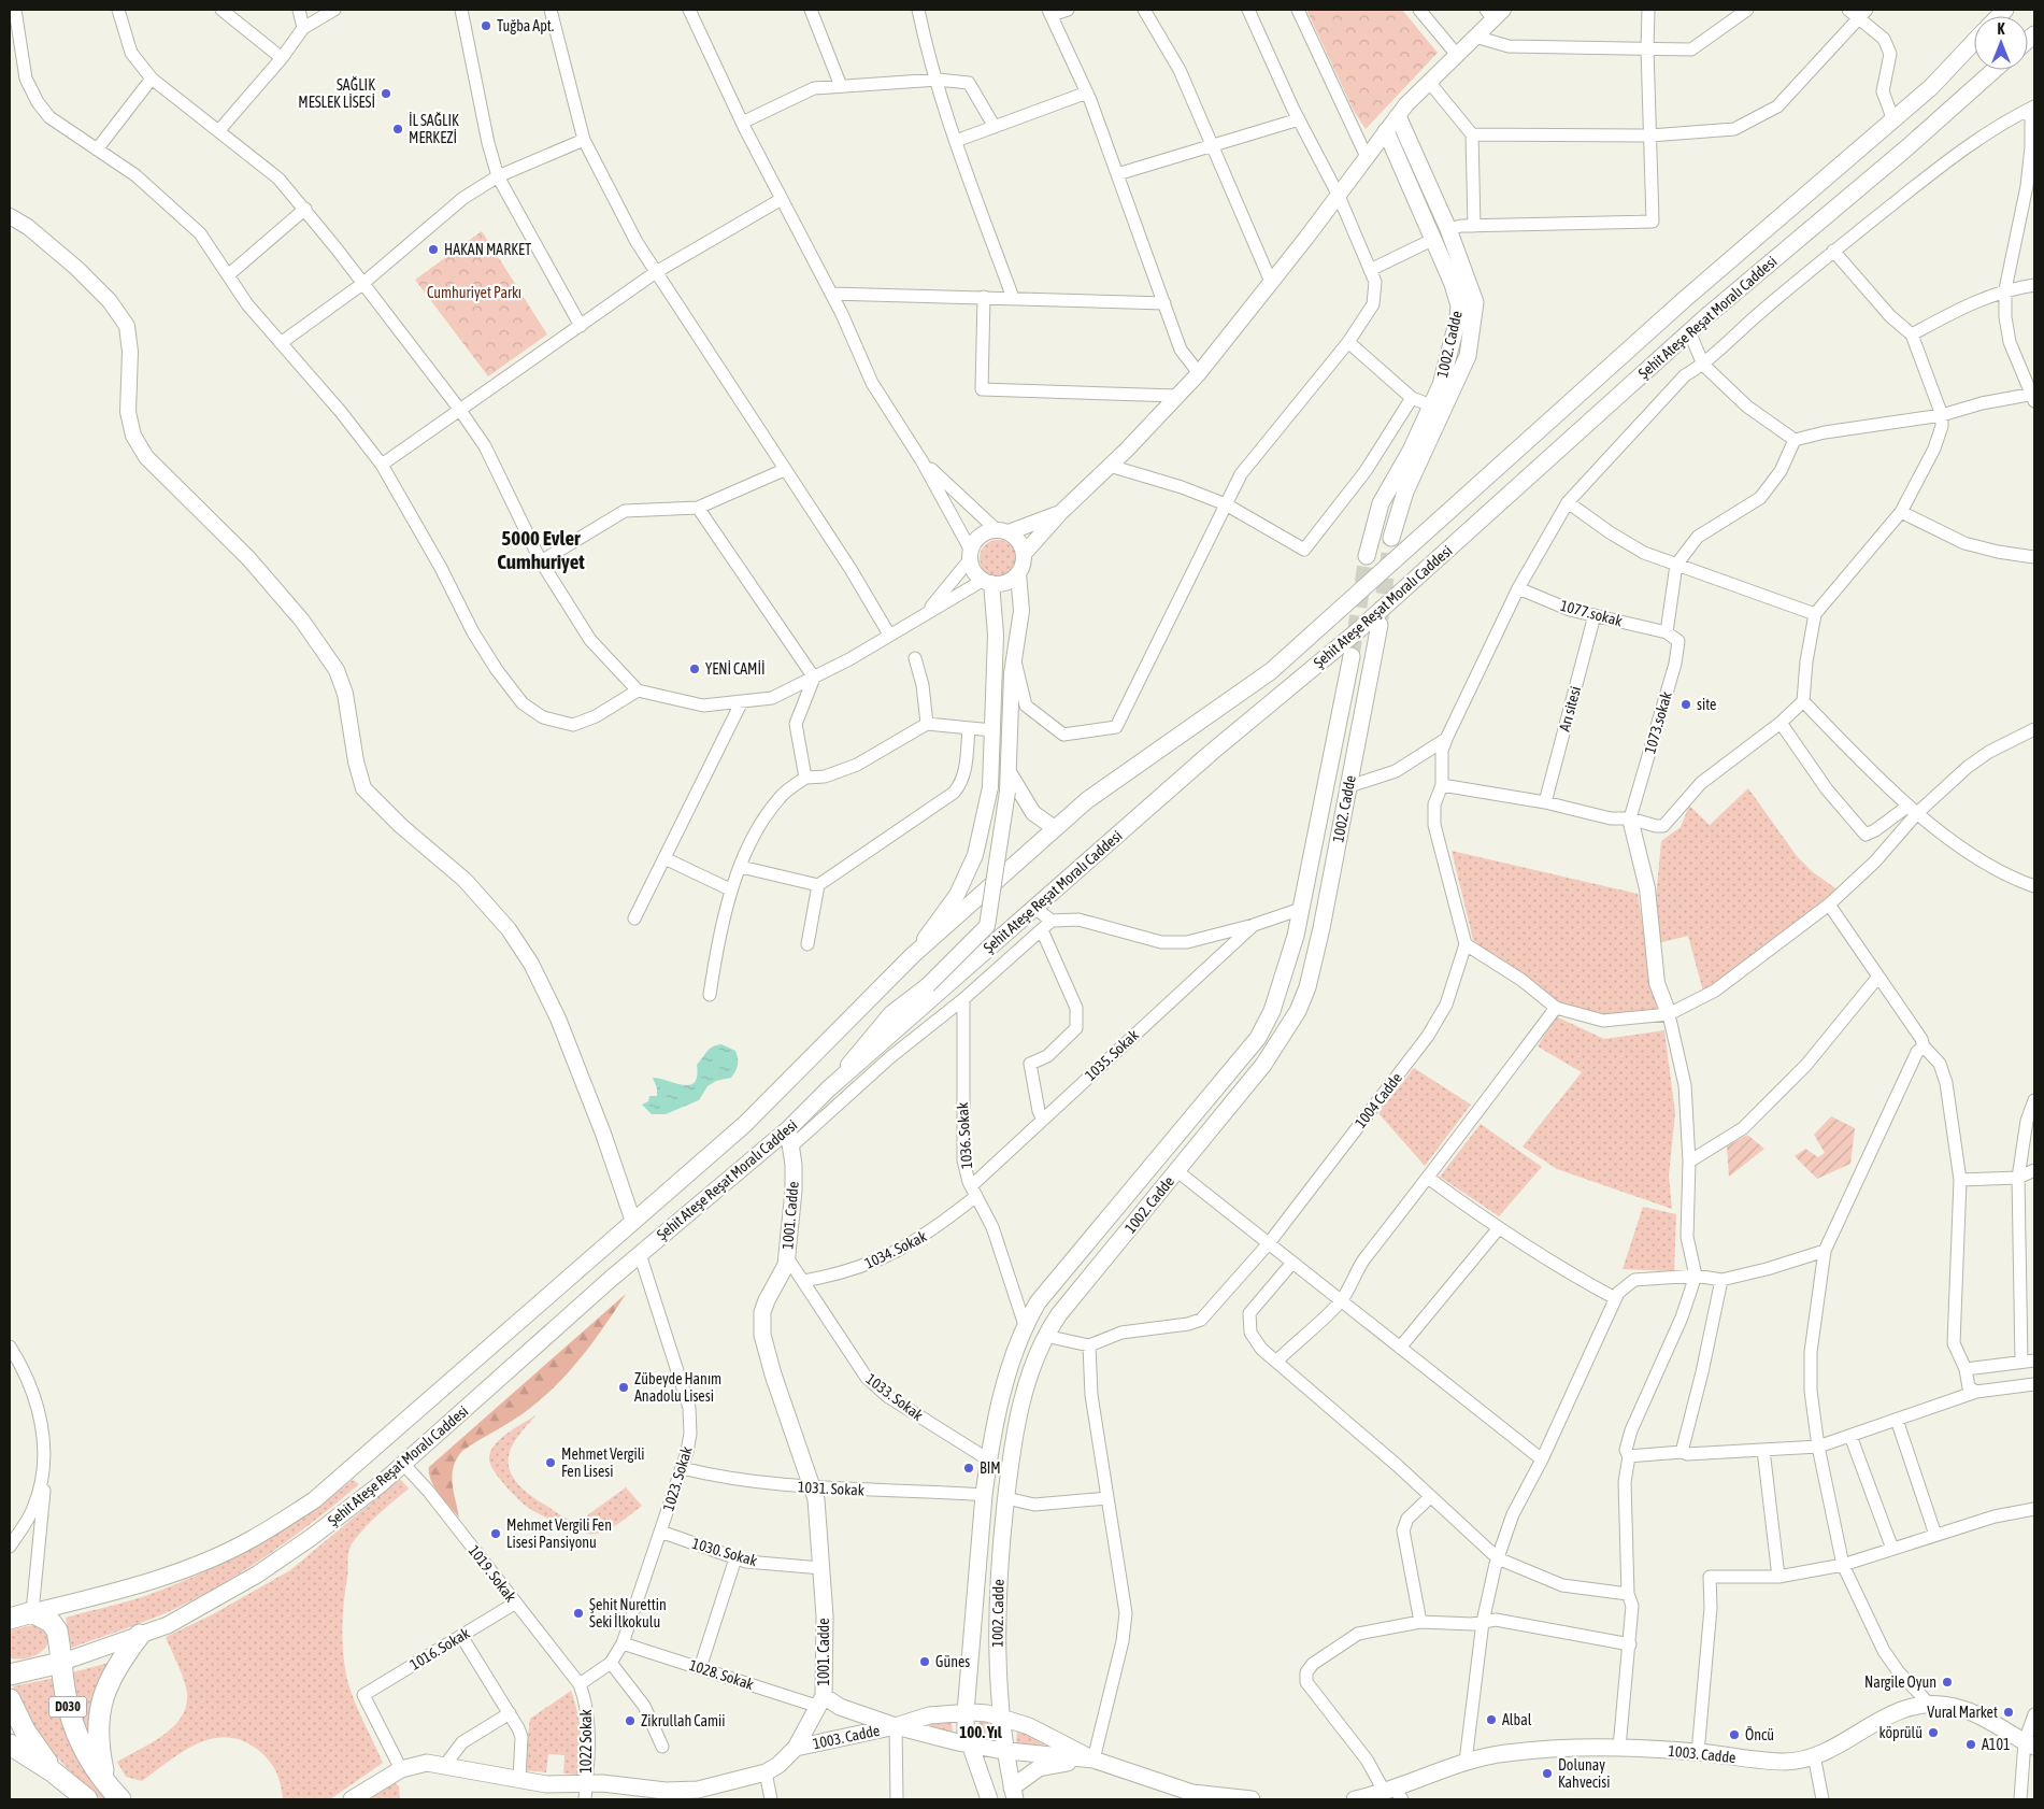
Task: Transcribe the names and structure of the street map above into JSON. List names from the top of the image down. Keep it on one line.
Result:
{"streets":{"highway":["D030"],"main road":["Şehit Ateşe Reşat Moralı Caddesi","1002. Cadde","1001. Cadde","1003. Cadde"],"street":["1077.sokak","Arı sitesi","1073.sokak","1035. Sokak","1004 Cadde","1036. Sokak","1034. Sokak","1033. Sokak","1023. Sokak","1031. Sokak","1030. Sokak","1019. Sokak","1016. Sokak","1028. Sokak","1022 Sokak"]},"crossings":[["Şehit Ateşe Reşat Moralı Caddesi","1001. Cadde"],["Şehit Ateşe Reşat Moralı Caddesi","1023. Sokak"],["Şehit Ateşe Reşat Moralı Caddesi","1019. Sokak"],["Şehit Ateşe Reşat Moralı Caddesi","D030"],["1002. Cadde","1036. Sokak"],["1002. Cadde","1033. Sokak"],["1002. Cadde","1031. Sokak"],["1002. Cadde","1003. Cadde"],["1077.sokak","Arı sitesi"],["1077.sokak","1073.sokak"],["1035. Sokak","1036. Sokak"],["1035. Sokak","1034. Sokak"],["1036. Sokak","1034. Sokak"],["1001. Cadde","1033. Sokak"],["1001. Cadde","1031. Sokak"],["1001. Cadde","1030. Sokak"],["1001. Cadde","1016. Sokak"],["1001. Cadde","1028. Sokak"],["1001. Cadde","1003. Cadde"],["1001. Cadde","1022 Sokak"],["1034. Sokak","1033. Sokak"],["1023. Sokak","1031. Sokak"],["1023. Sokak","1030. Sokak"],["1023. Sokak","1019. Sokak"],["1023. Sokak","1028. Sokak"],["1023. Sokak","1022 Sokak"],["1019. Sokak","1016. Sokak"],["1019. Sokak","1022 Sokak"]],"districts":["5000 Evler Cumhuriyet","100. Yıl"],"parks":["Cumhuriyet Parkı"],"places":["Tuğba Apt.","SAĞLIK MESLEK LİSESİ","İL SAĞLIK MERKEZİ","HAKAN MARKET","YENİ CAMİİ","site","Zübeyde Hanım Anadolu Lisesi","Mehmet Vergili Fen Lisesi","BIM","Mehmet Vergili Fen Lisesi Pansiyonu","Şehit Nurettin Seki İlkokulu","Günes","Nargile Oyun","Vural Market","Albal","Zikrullah Camii","köprülü","Öncü","A101","Dolunay Kahvecisi"],"north":"top"}
